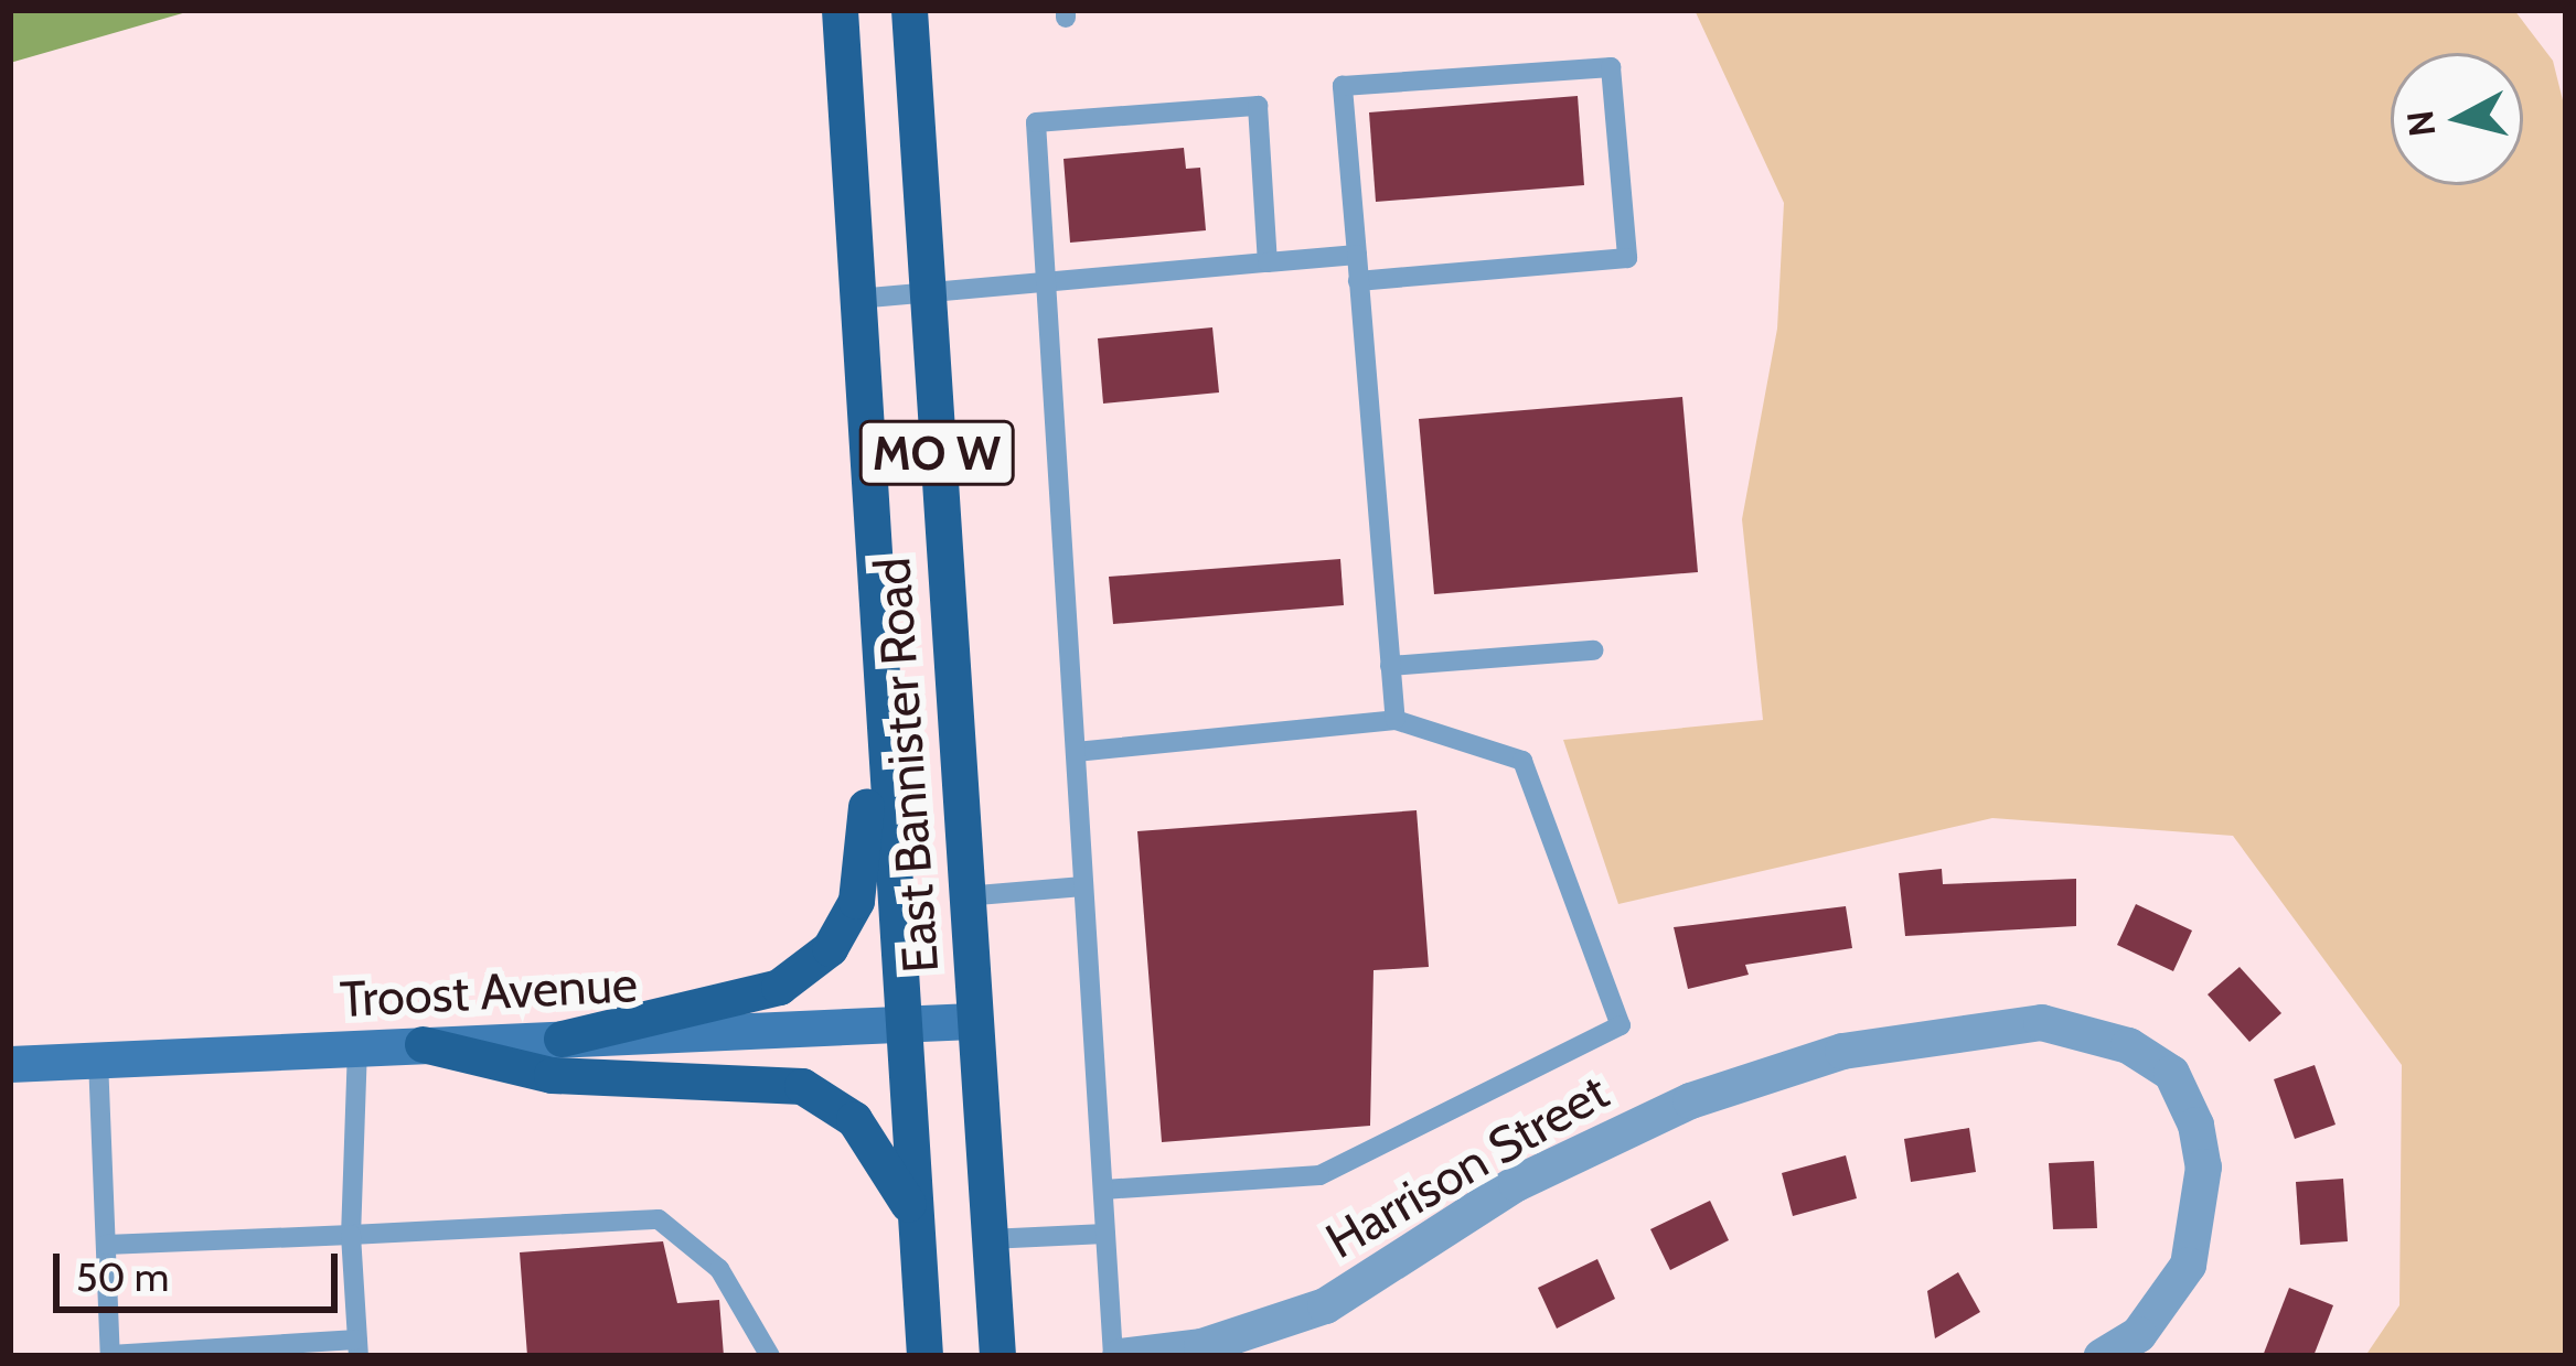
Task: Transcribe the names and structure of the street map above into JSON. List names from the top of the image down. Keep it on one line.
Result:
{"streets":{"main road":["MO W","East Bannister Road","Troost Avenue"],"street":["Harrison Street"]},"crossings":[["East Bannister Road","Troost Avenue"]],"scale_bar":"50 m","north":"left"}
